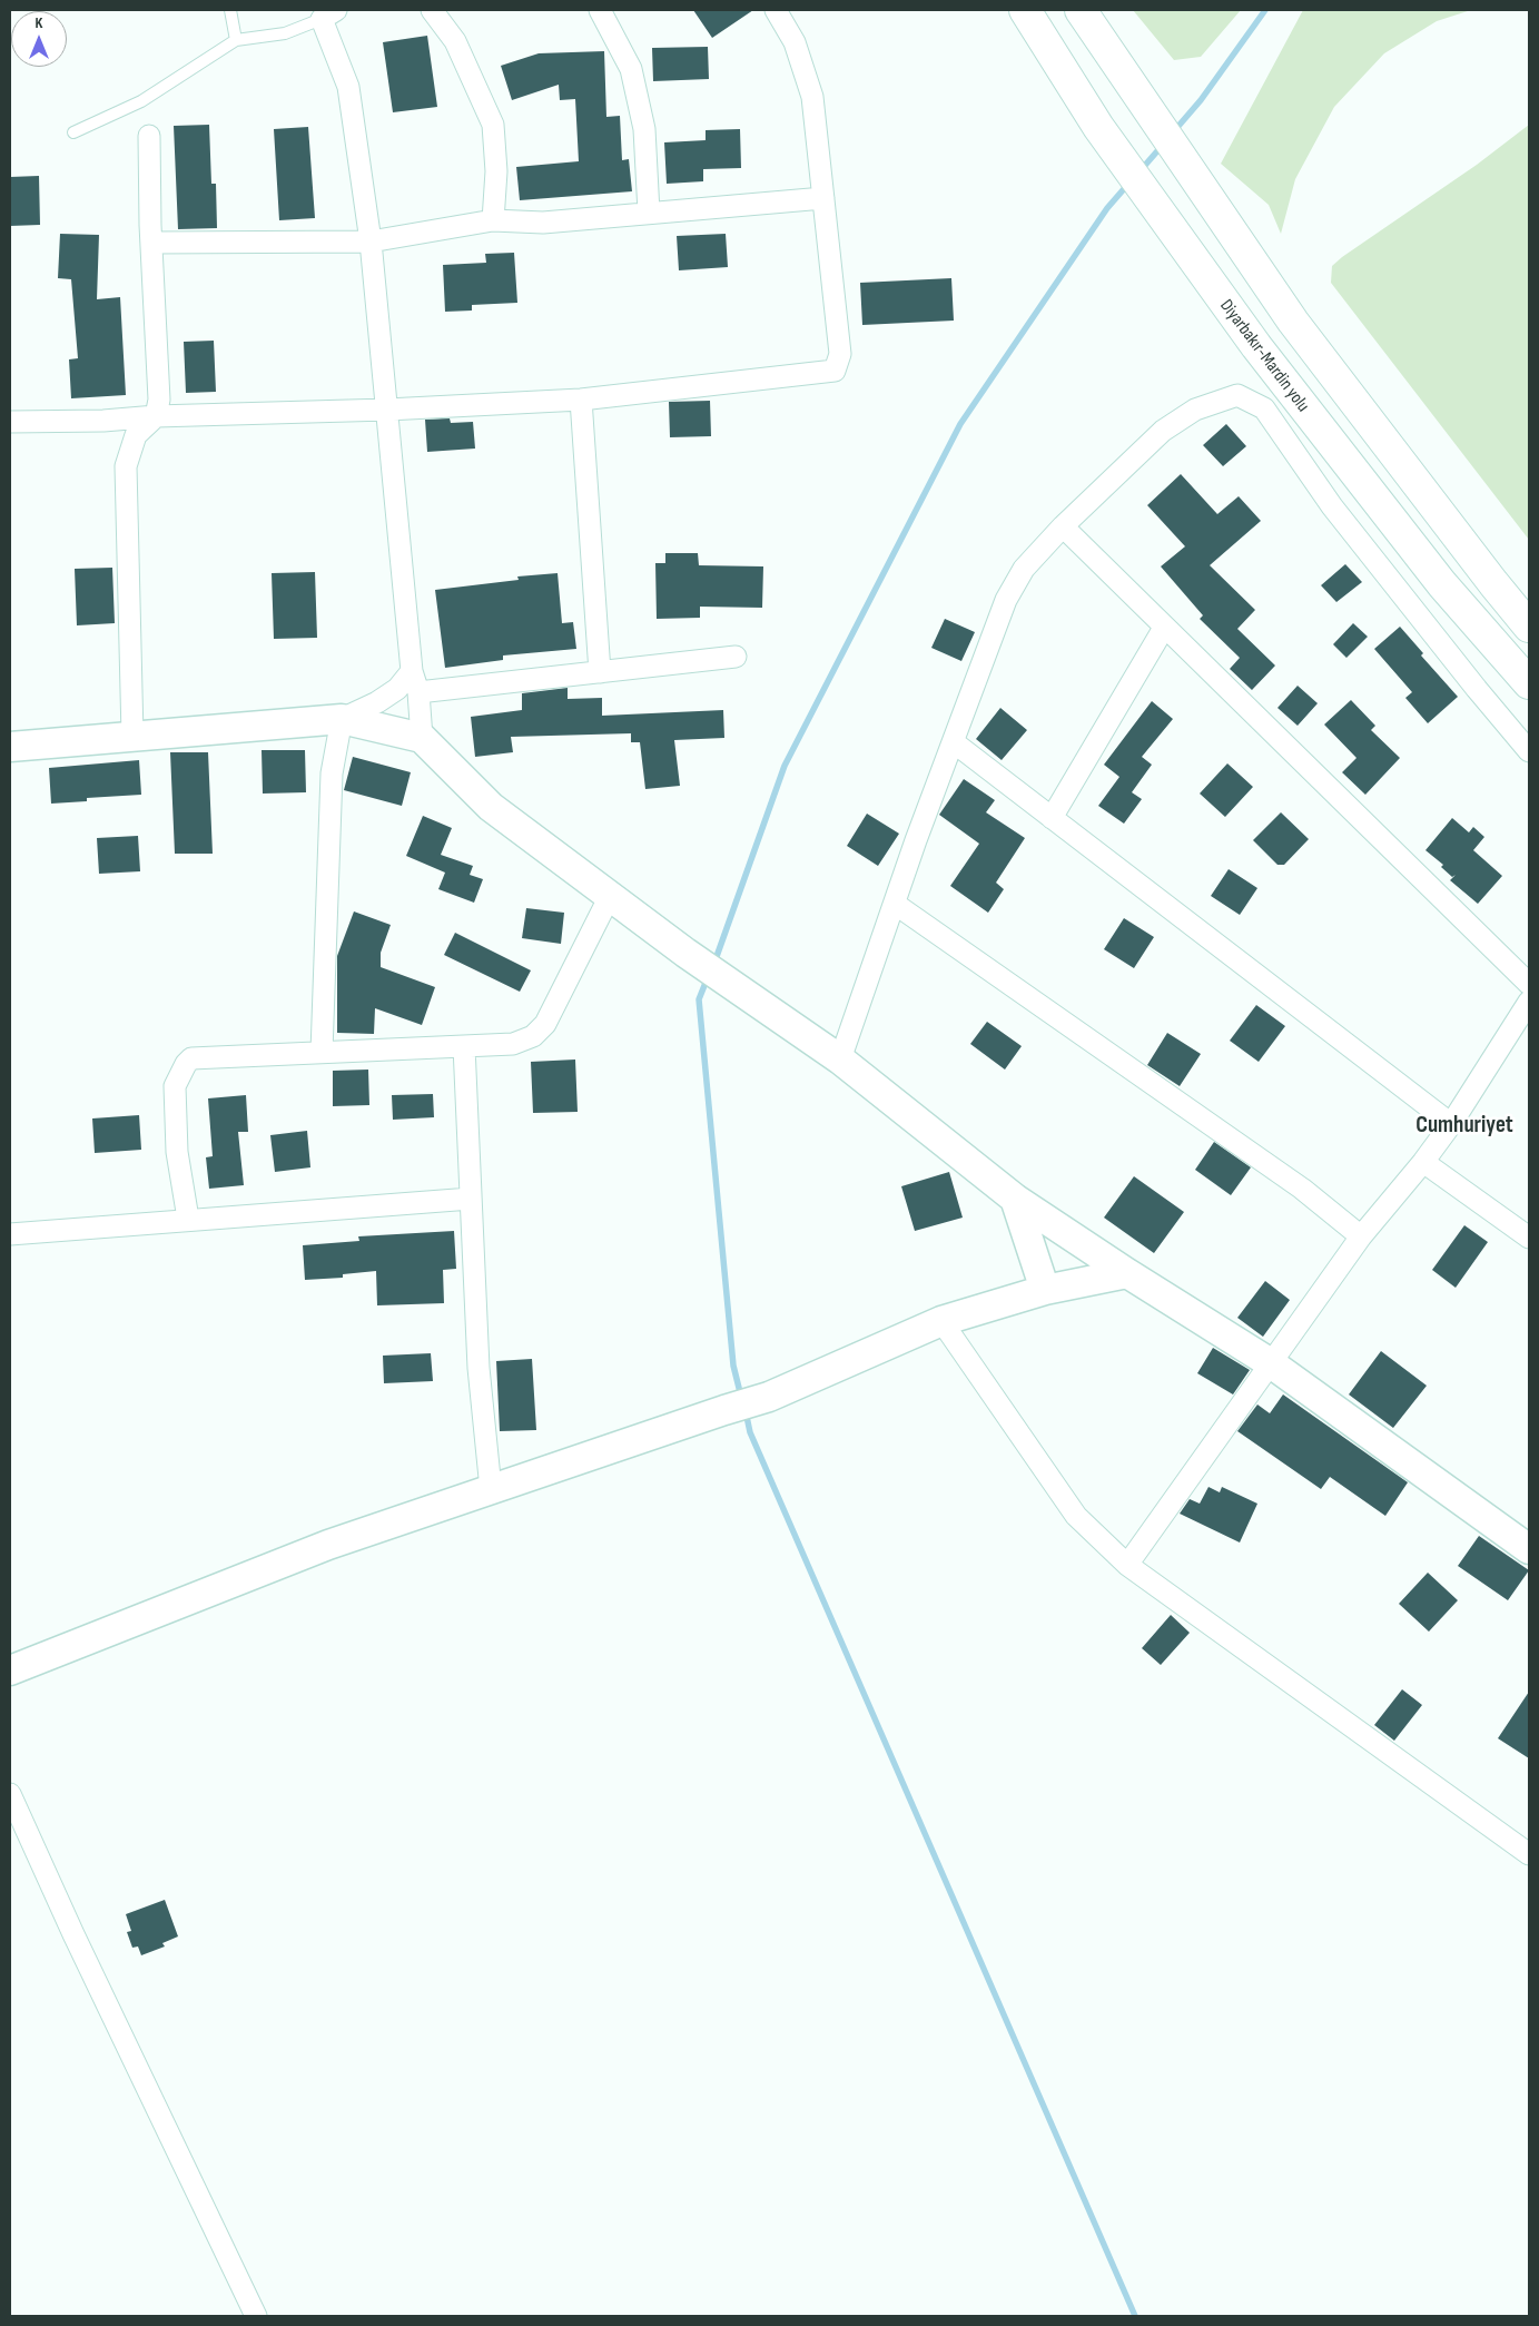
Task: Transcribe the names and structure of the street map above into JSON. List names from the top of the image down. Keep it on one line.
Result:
{"streets":{"highway":["Diyarbakır-Mardin yolu"]},"districts":["Cumhuriyet"],"north":"top"}
